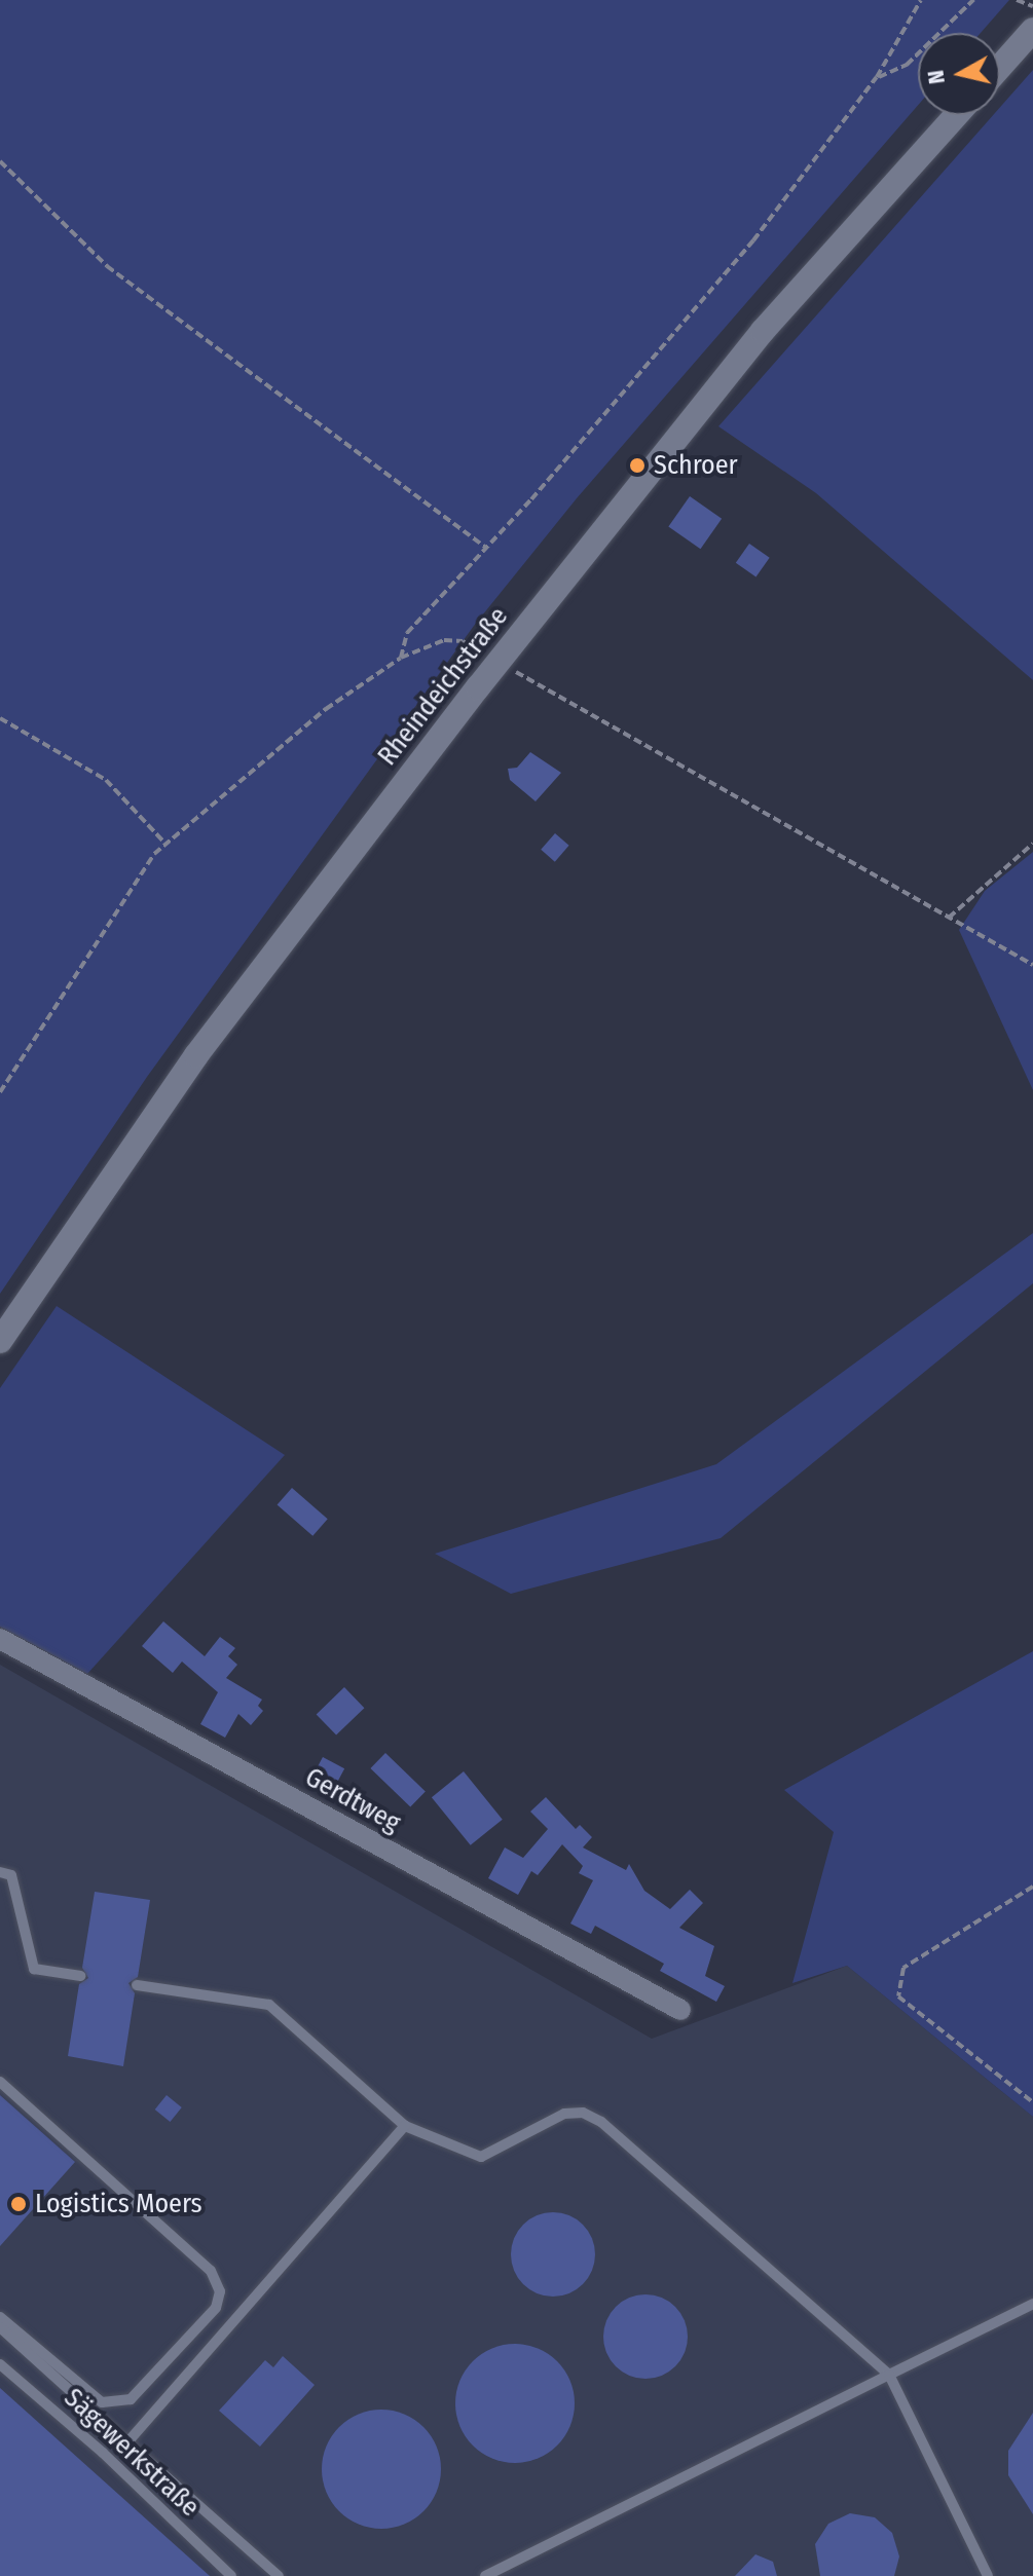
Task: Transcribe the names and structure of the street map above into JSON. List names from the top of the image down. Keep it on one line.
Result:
{"streets":{"main road":["Rheindeichstraße"],"street":["Gerdtweg"],"lane":["Sägewerkstraße"]},"places":["Schroer","Logistics Moers"],"north":"left"}
